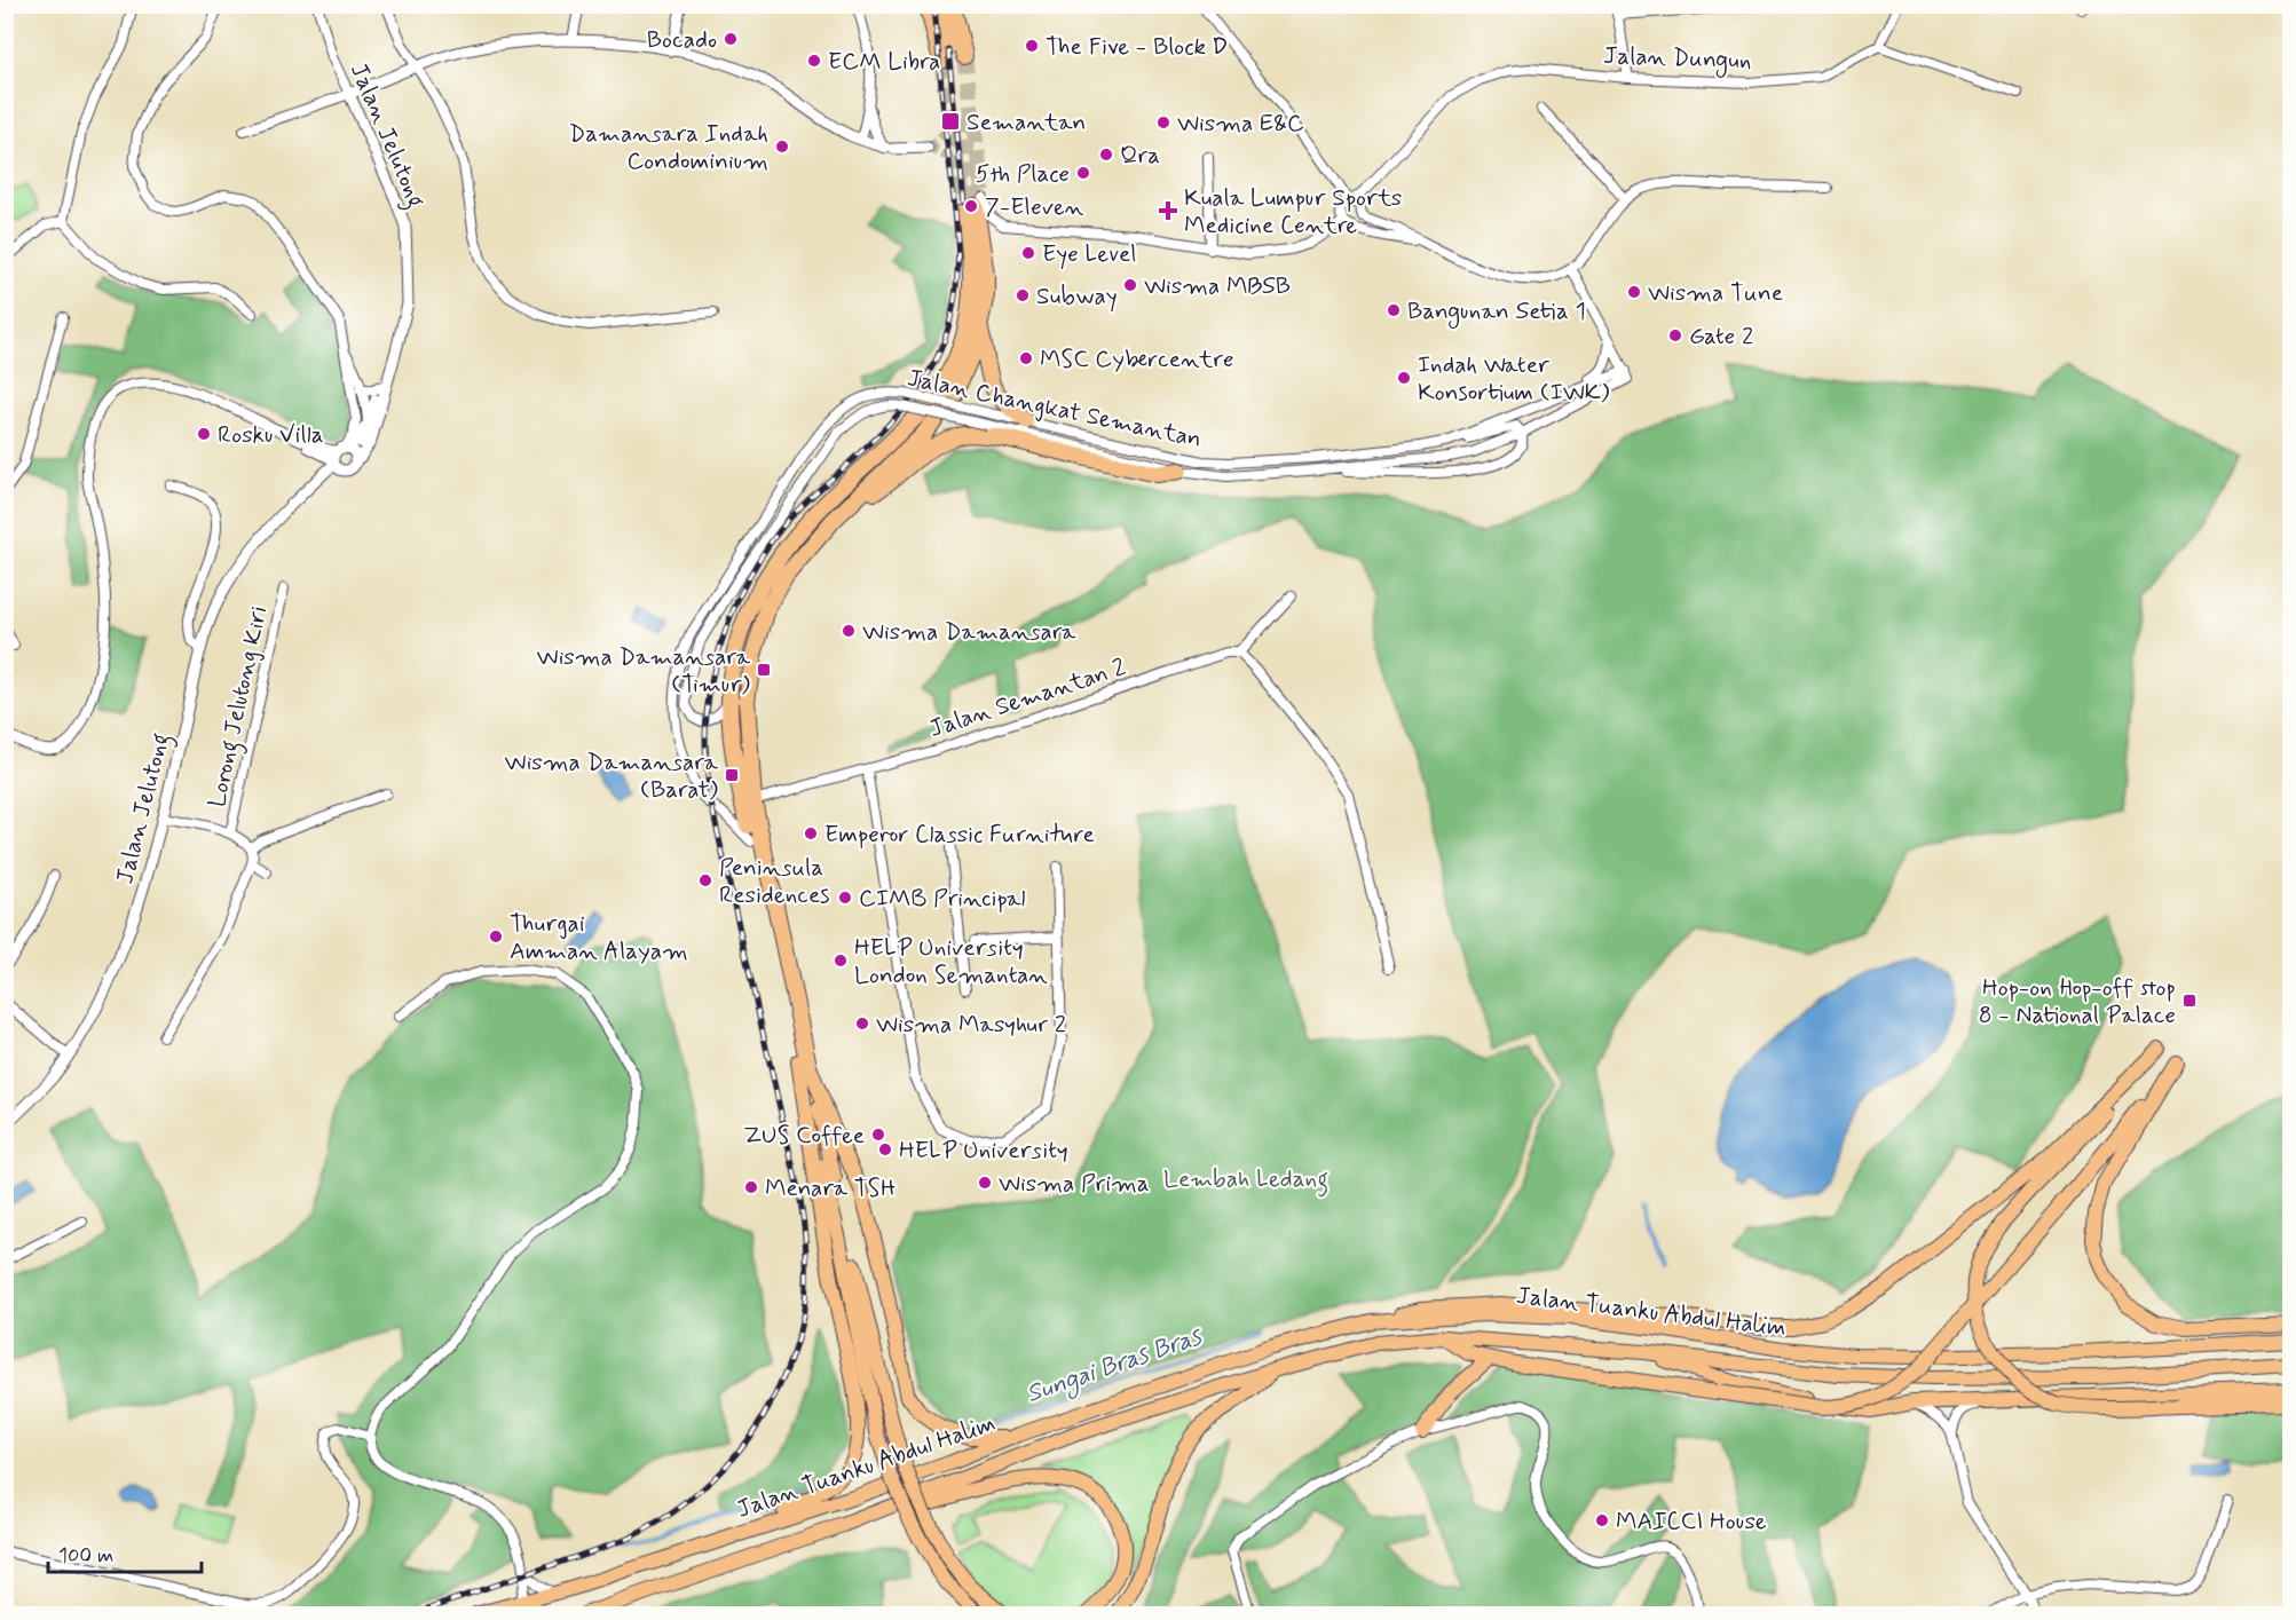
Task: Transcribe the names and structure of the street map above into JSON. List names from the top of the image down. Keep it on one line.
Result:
{"streets":{"main road":["Jalan Tuanku Abdul Halim"],"street":["Jalan Dungun","Jalan Jelutong","Jalan Changkat Semantan","Jalan Semantan 2","Lorong Jelutong Kiri"]},"water":["Sungai Bras Bras"],"parks":["Lembah Ledang"],"places":{"other":["Bocado","The Five - Block D","ECM Libra","Wisma E&C","Damansara Indah Condominium","Qra","5th Place","7-Eleven","Eye Level","Wisma MBSB","Wisma Tune","Subway","Bangunan Setia 1","Gate 2","MSC Cybercentre","Indah Water Konsortium (IWK)","Rosku Villa","Wisma Damansara","Emperor Classic Furniture","Peninsula Residences","CIMB Principal","Thurgai Amman Alayam","HELP University London Semantan","Wisma Masyhur 2","ZUS Coffee","HELP University","Wisma Prima","Menara TSH","MAICCI House"],"transit":["Semantan","Wisma Damansara (Timur)","Wisma Damansara (Barat)","Hop-on Hop-off stop 8 - National Palace"],"health":["Kuala Lumpur Sports Medicine Centre"]},"scale_bar":"100 m"}
